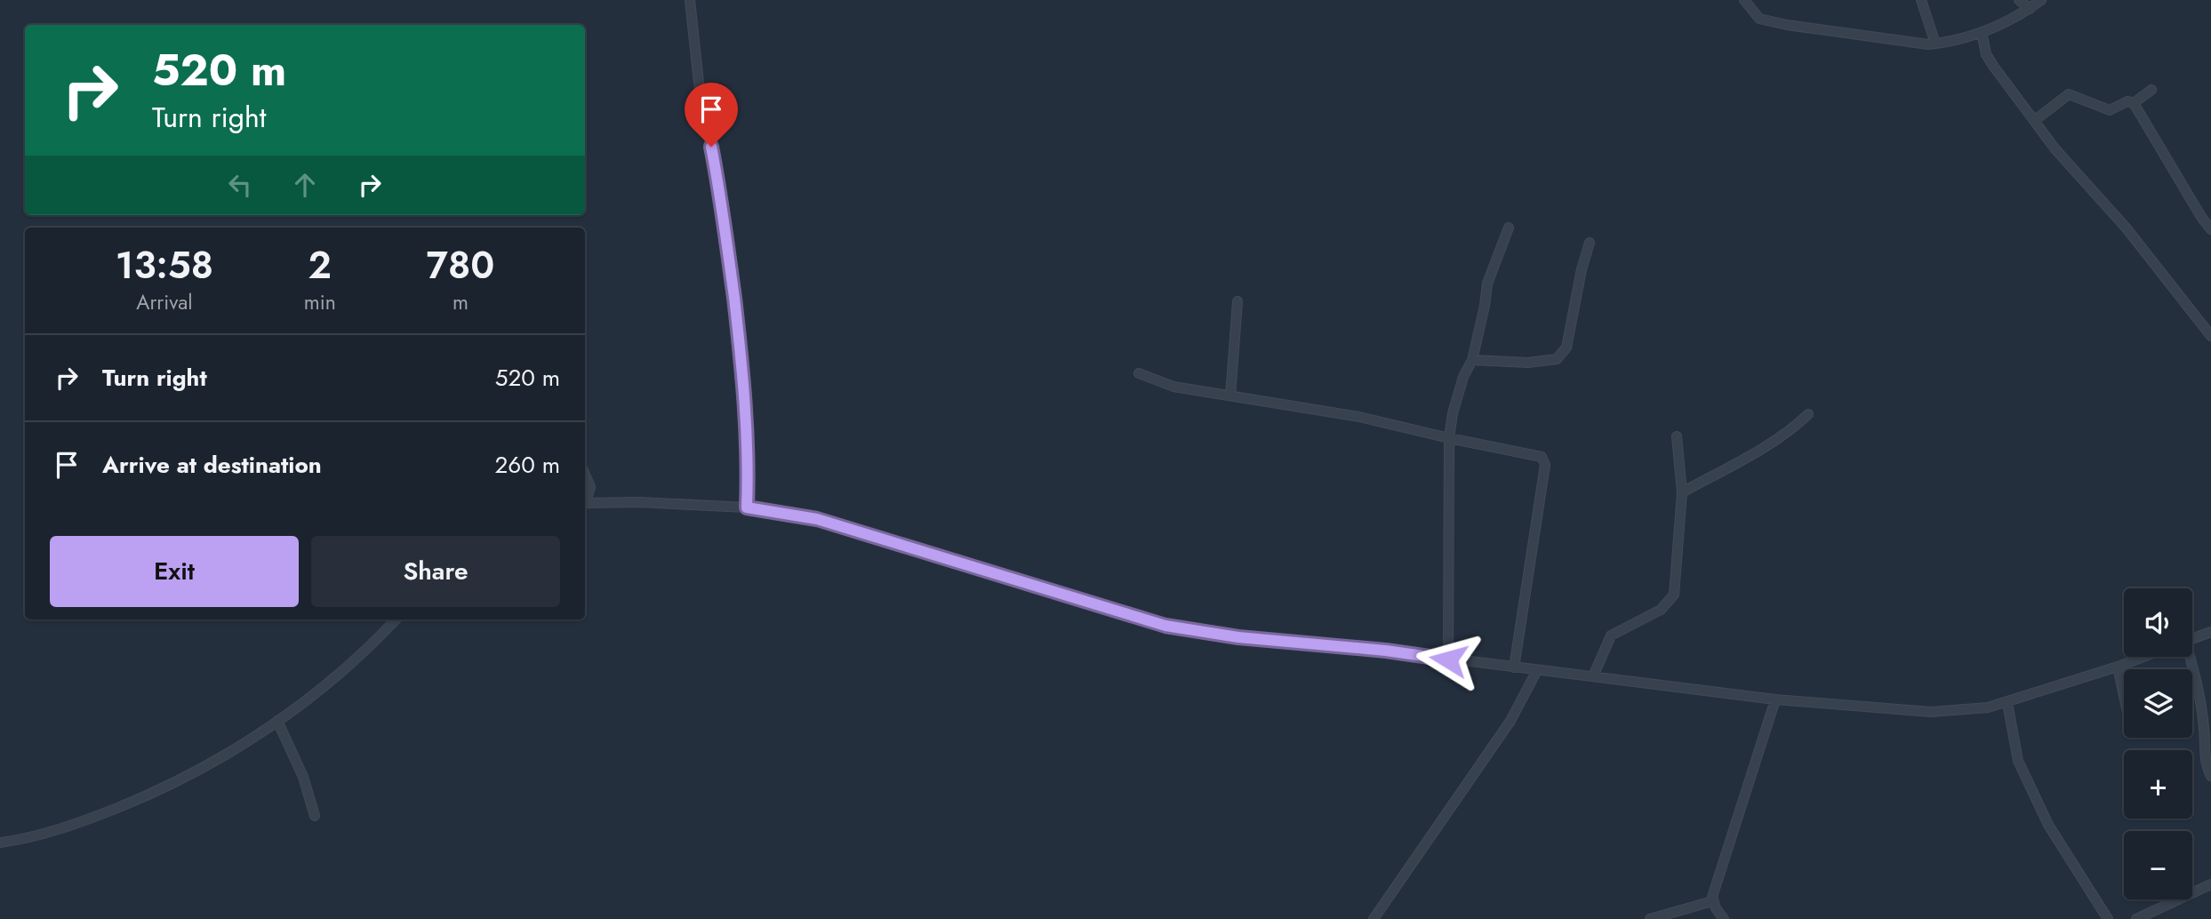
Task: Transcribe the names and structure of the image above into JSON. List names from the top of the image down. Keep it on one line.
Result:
{"page":{"turn":["520 m","Turn right"],"eta":["13:58","Arrival","2","min","780","m"],"list":[{"name":"Turn right","value":"520 m"},{"name":"Arrive at destination","value":"260 m"}],"buttons":["Exit","Share"],"map_buttons":["+","−"]}}
